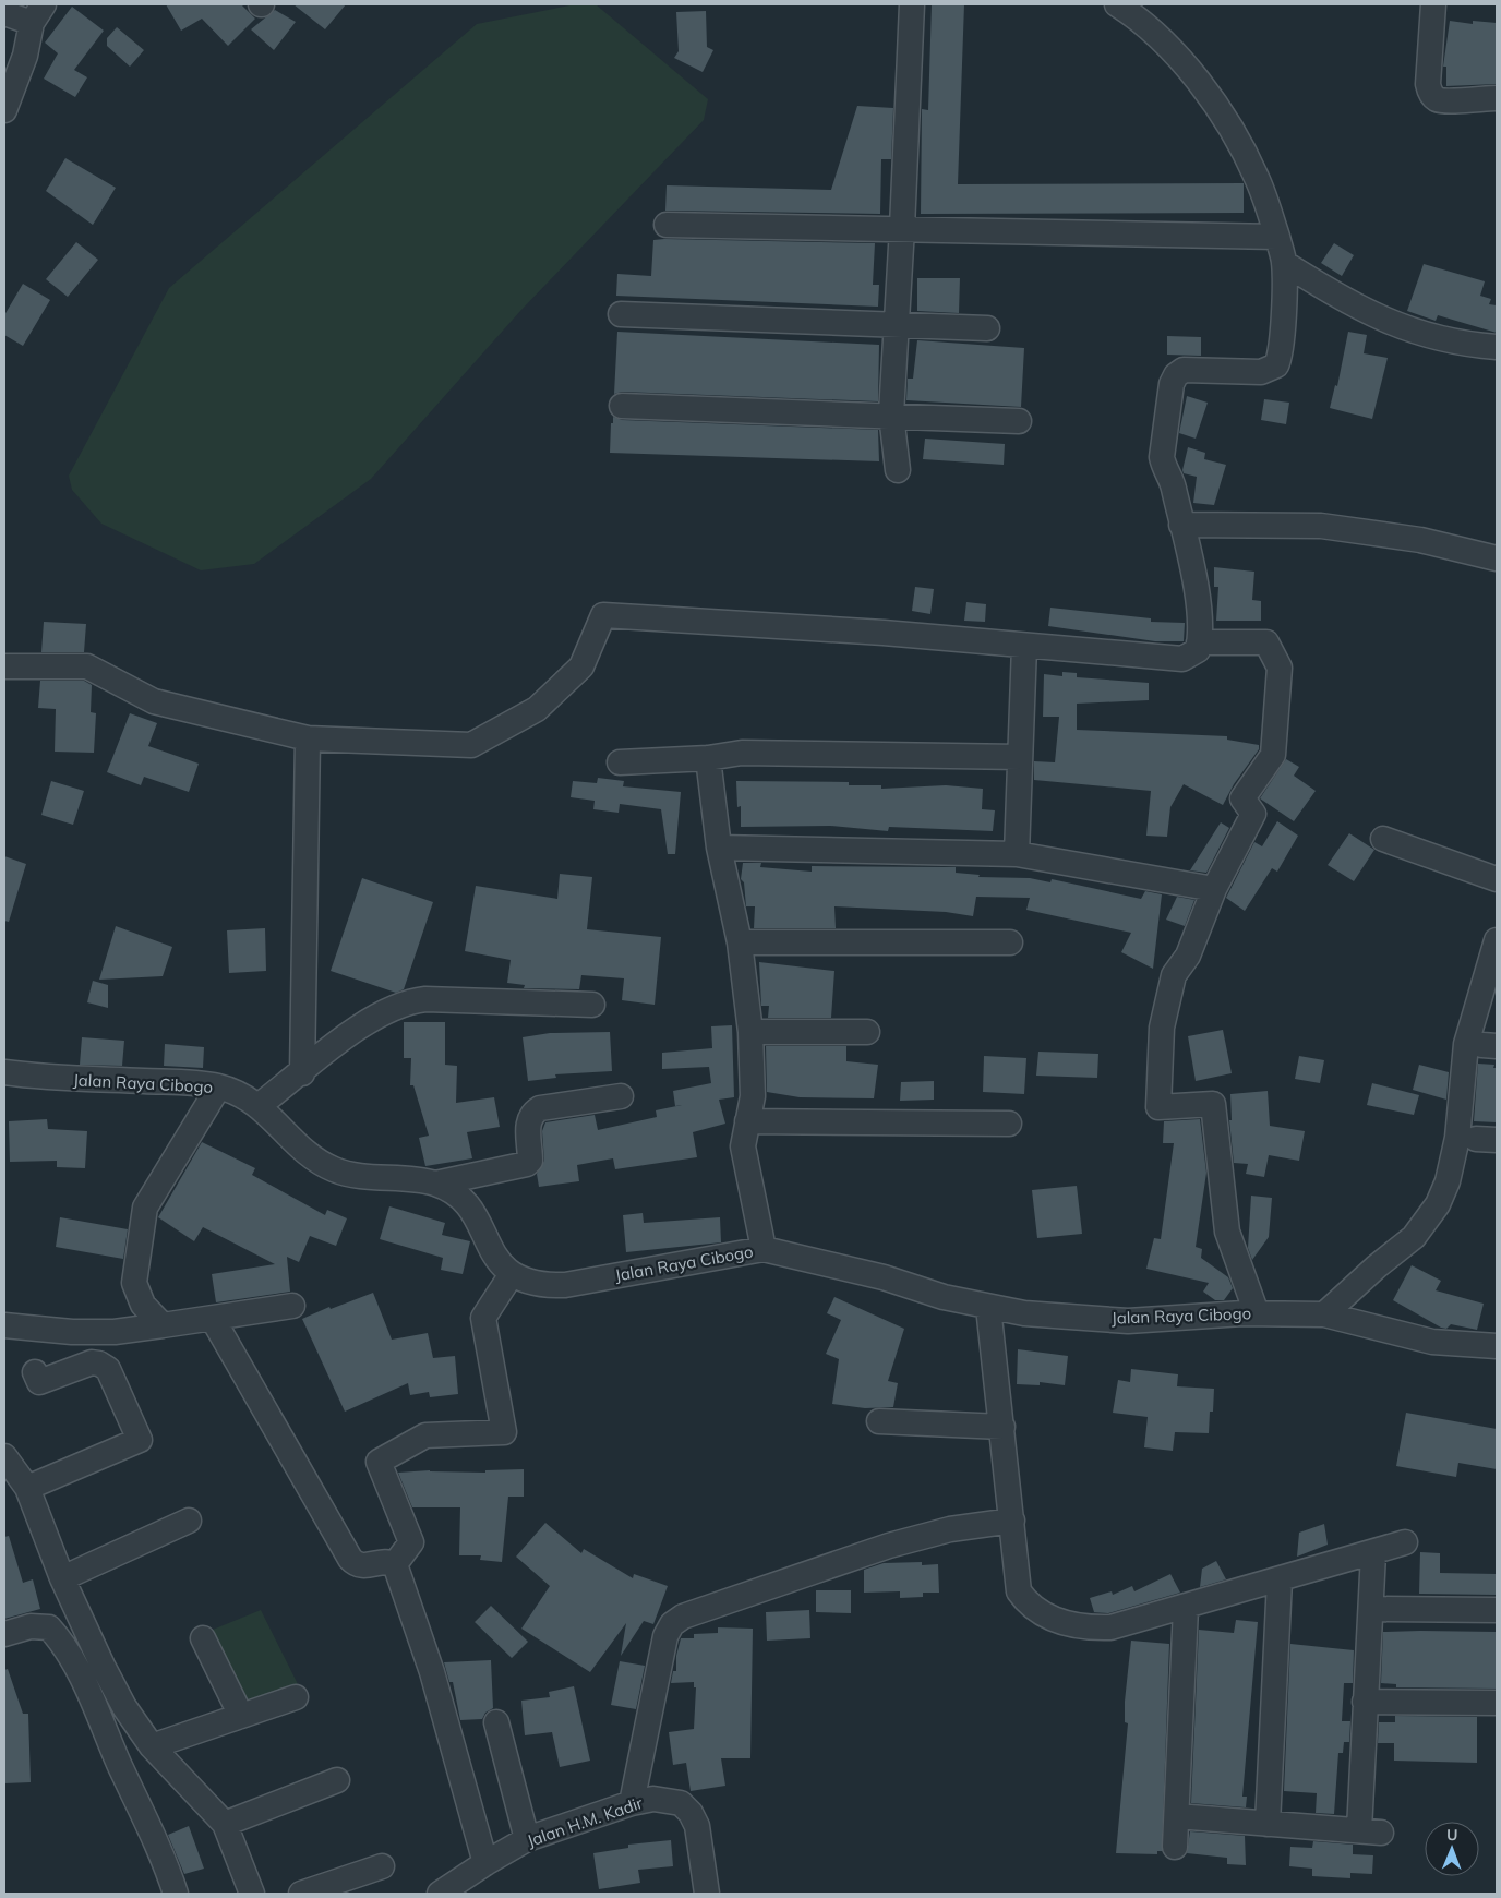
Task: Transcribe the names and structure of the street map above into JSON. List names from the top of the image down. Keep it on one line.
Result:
{"streets":{"street":["Jalan Raya Cibogo","Jalan H.M. Kadir"]},"north":"top"}
